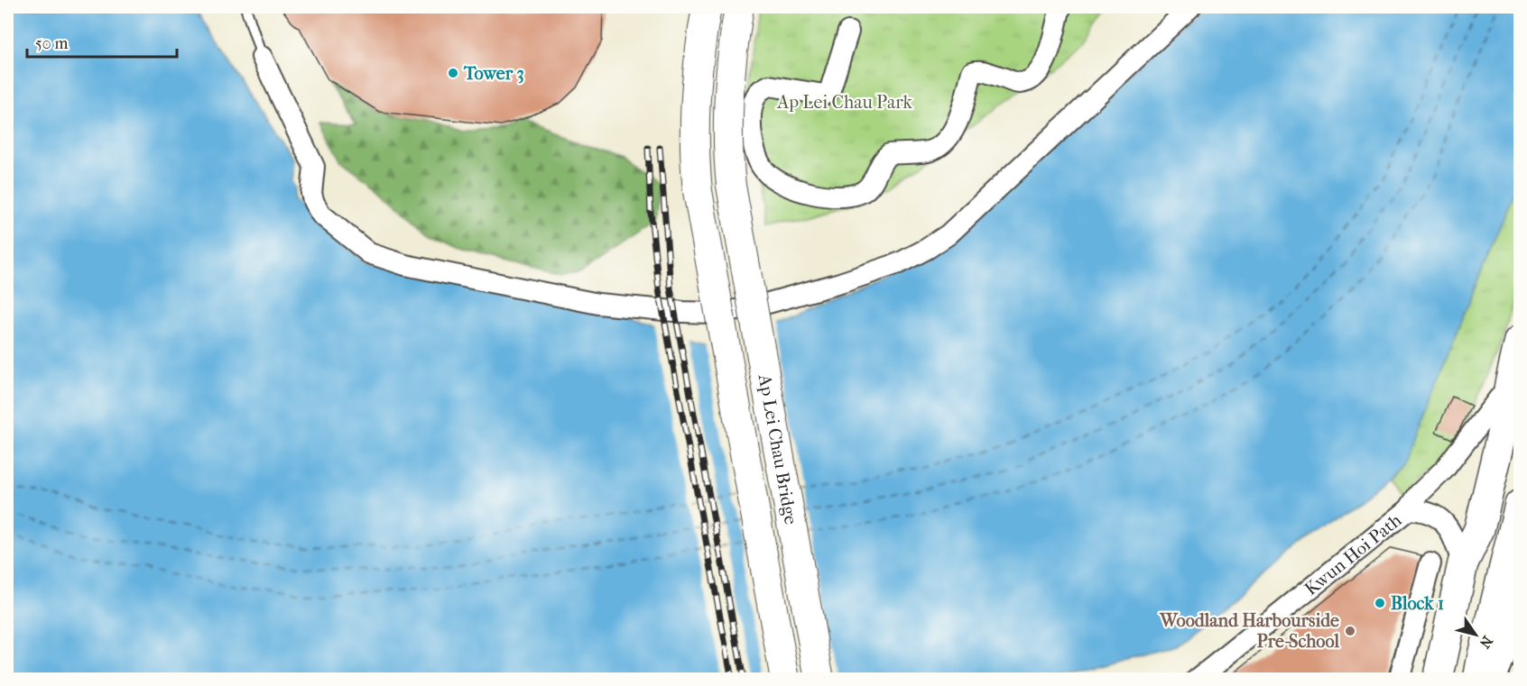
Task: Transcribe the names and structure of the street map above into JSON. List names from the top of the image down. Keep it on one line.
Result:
{"streets":{"main road":["Ap Lei Chau Bridge"],"street":["Kwun Hoi Path"]},"parks":["Ap Lei Chau Park"],"places":["Tower 3","Block 1","Woodland Harbourside Pre-School"],"scale_bar":"50 m","north":"bottom right"}
